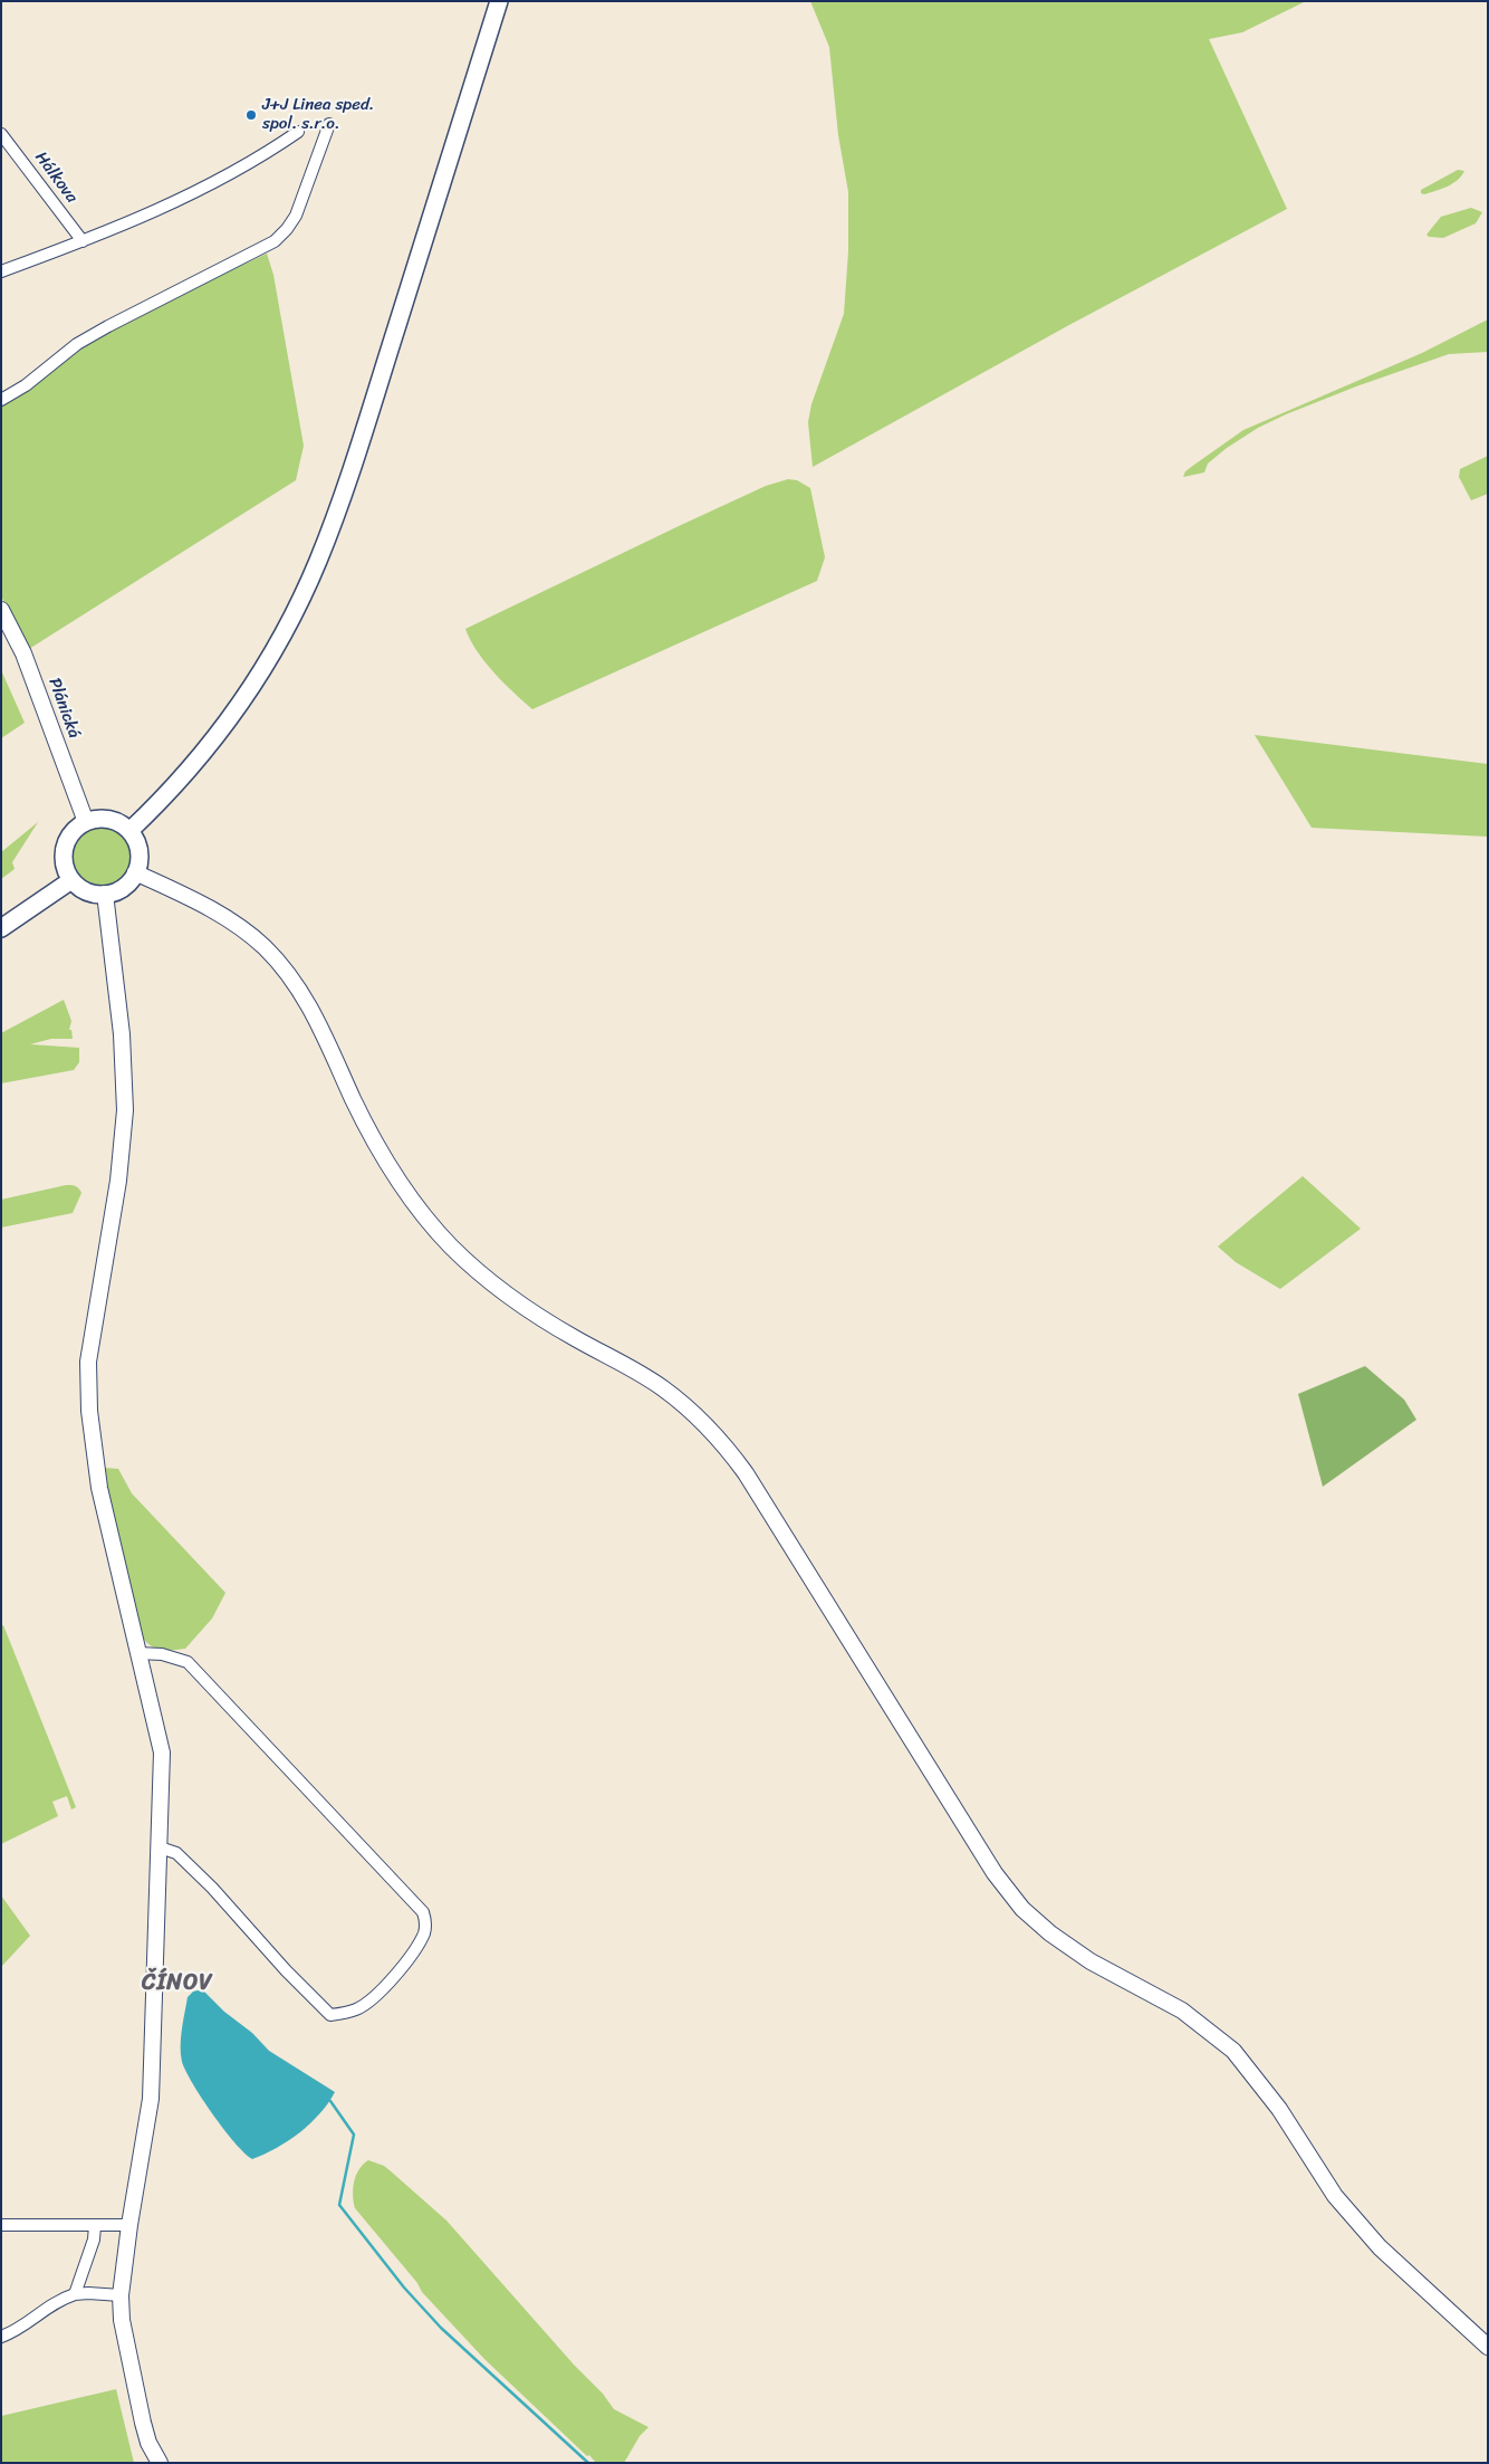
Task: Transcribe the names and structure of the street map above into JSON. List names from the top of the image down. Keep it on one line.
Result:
{"streets":{"main road":["Plánická"],"street":["Hálkova"]},"districts":["ČÍNOV"],"places":["J+J Linea sped. spol. s.r.o."]}
